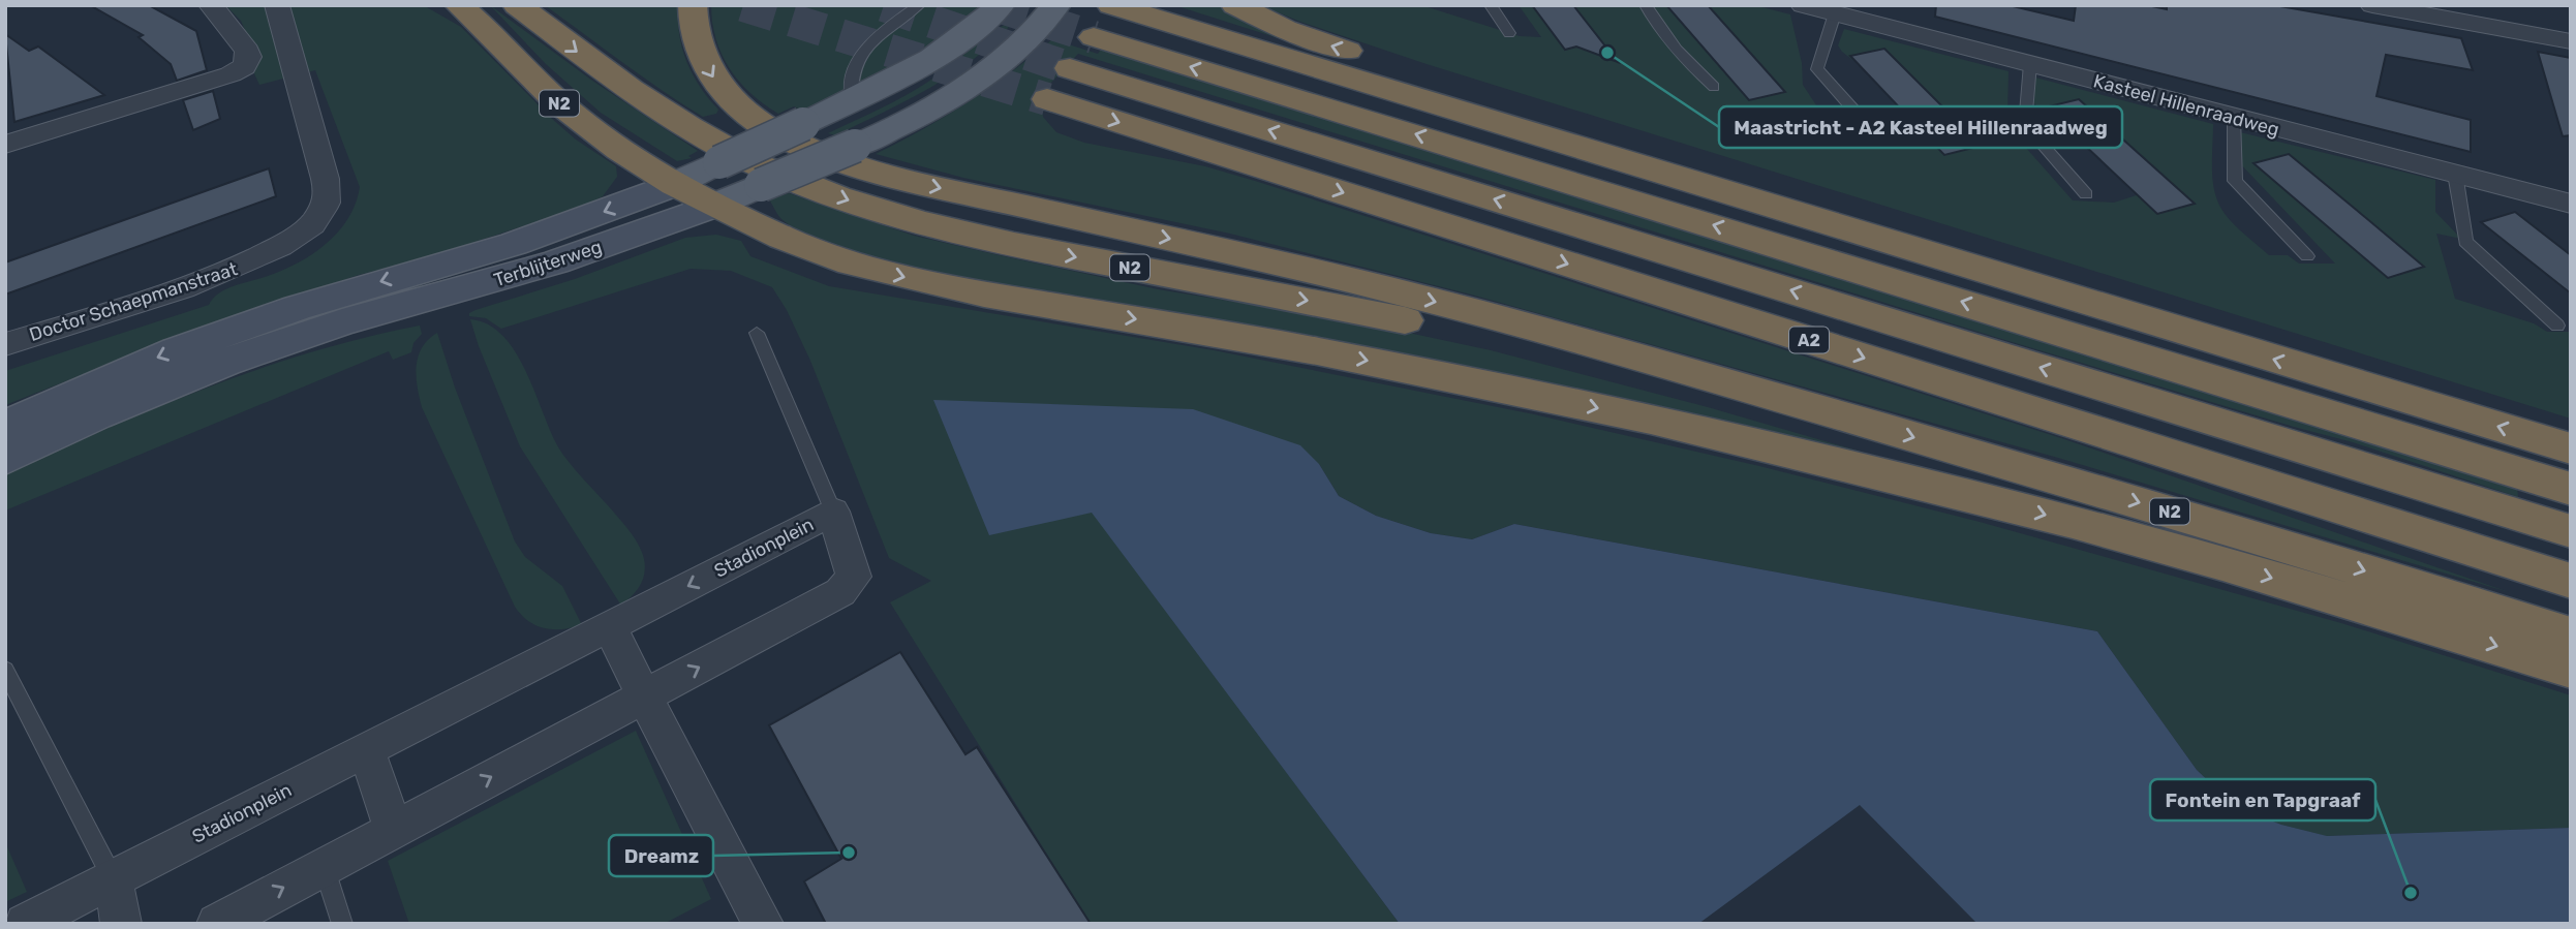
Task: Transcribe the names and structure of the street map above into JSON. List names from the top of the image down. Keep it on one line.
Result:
{"streets":{"highway":["N2","A2"],"main road":["Terblijterweg"],"street":["Kasteel Hillenraadweg","Doctor Schaepmanstraat","Stadionplein"]},"crossings":[["N2","Terblijterweg"]],"places":["Maastricht - A2 Kasteel Hillenraadweg","Dreamz","Fontein en Tapgraaf"]}
